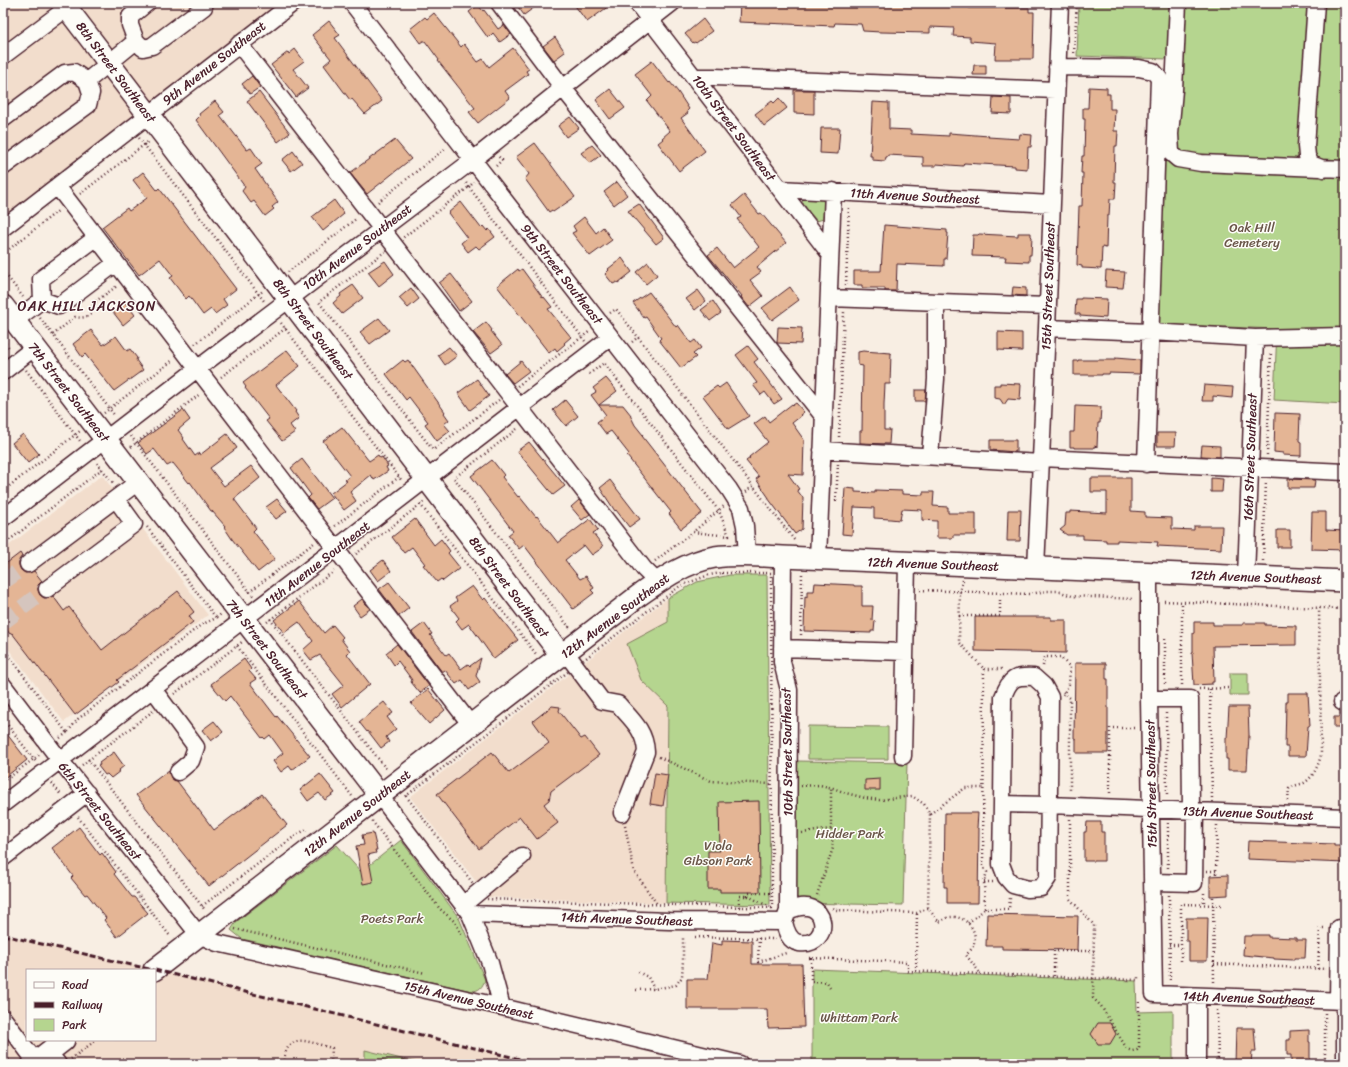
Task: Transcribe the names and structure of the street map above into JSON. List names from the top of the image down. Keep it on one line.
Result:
{"streets":{"main road":["8th Street Southeast","7th Street Southeast","12th Avenue Southeast"],"street":["9th Avenue Southeast","10th Street Southeast","11th Avenue Southeast","10th Avenue Southeast","9th Street Southeast","15th Street Southeast","16th Street Southeast","6th Street Southeast","13th Avenue Southeast","14th Avenue Southeast","15th Avenue Southeast"]},"crossings":[["9th Avenue Southeast","8th Street Southeast"],["8th Street Southeast","11th Avenue Southeast"],["8th Street Southeast","10th Avenue Southeast"],["8th Street Southeast","12th Avenue Southeast"],["10th Street Southeast","11th Avenue Southeast"],["10th Street Southeast","10th Avenue Southeast"],["10th Street Southeast","12th Avenue Southeast"],["10th Street Southeast","14th Avenue Southeast"],["11th Avenue Southeast","9th Street Southeast"],["11th Avenue Southeast","15th Street Southeast"],["11th Avenue Southeast","7th Street Southeast"],["11th Avenue Southeast","6th Street Southeast"],["10th Avenue Southeast","9th Street Southeast"],["10th Avenue Southeast","7th Street Southeast"],["9th Street Southeast","12th Avenue Southeast"],["15th Street Southeast","12th Avenue Southeast"],["15th Street Southeast","13th Avenue Southeast"],["15th Street Southeast","14th Avenue Southeast"],["7th Street Southeast","12th Avenue Southeast"],["7th Street Southeast","14th Avenue Southeast"],["7th Street Southeast","15th Avenue Southeast"],["16th Street Southeast","12th Avenue Southeast"],["12th Avenue Southeast","6th Street Southeast"],["12th Avenue Southeast","15th Avenue Southeast"],["6th Street Southeast","15th Avenue Southeast"]],"districts":["OAK HILL JACKSON"],"parks":["Oak Hill Cemetery","Hidder Park","Viola Gibson Park","Poets Park","Whittam Park"],"legend":["Road","Railway","Park"]}
